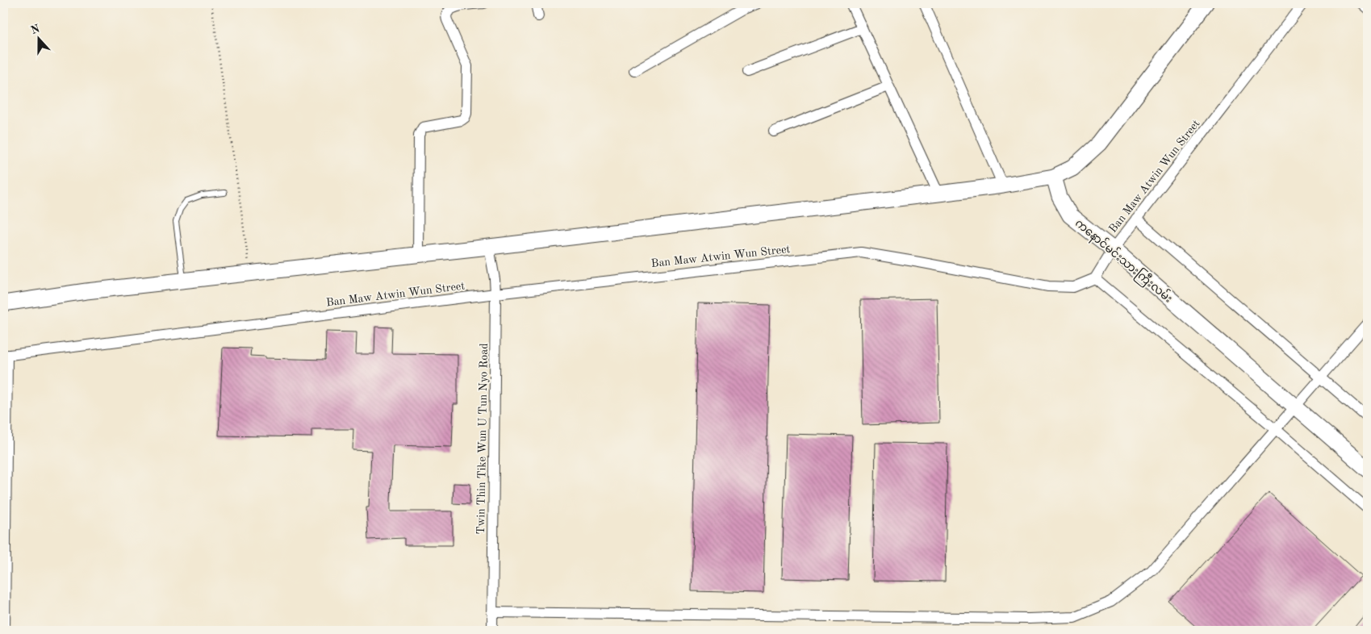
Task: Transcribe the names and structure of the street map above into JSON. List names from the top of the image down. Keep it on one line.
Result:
{"streets":{"main road":["ကနောင်မင်းသားကြီးလမ်း"],"street":["Ban Maw Atwin Wun Street","Twin Thin Tike Wun U Tun Nyo Road"]},"crossings":[["Ban Maw Atwin Wun Street","ကနောင်မင်းသားကြီးလမ်း"],["Ban Maw Atwin Wun Street","Twin Thin Tike Wun U Tun Nyo Road"]],"north":"top"}
